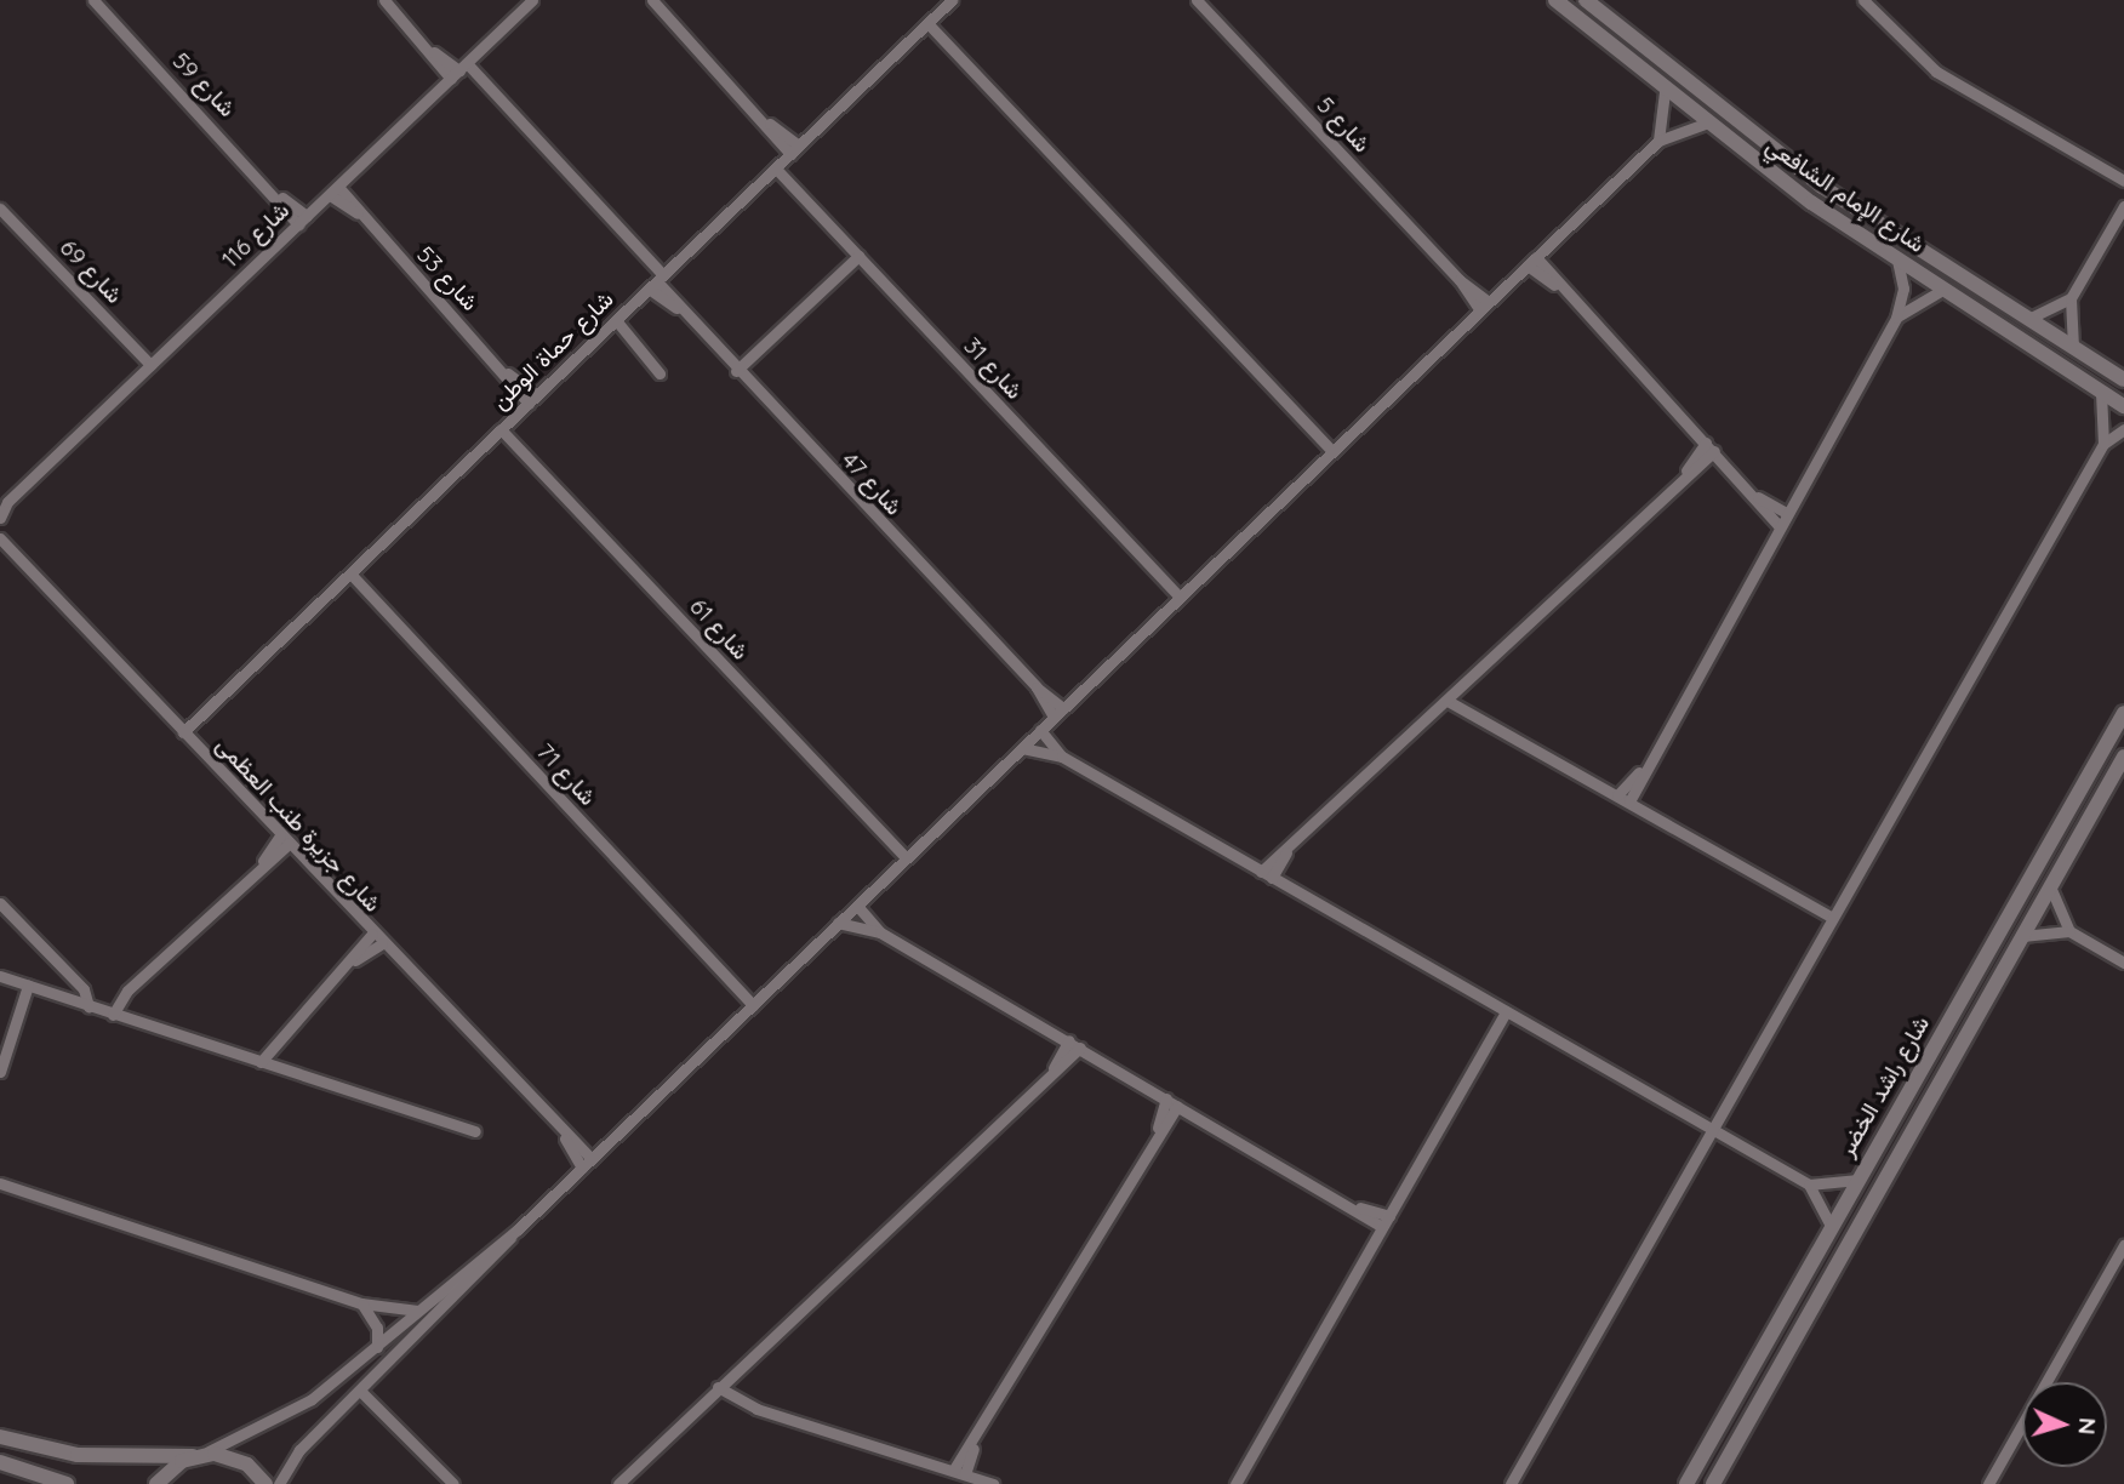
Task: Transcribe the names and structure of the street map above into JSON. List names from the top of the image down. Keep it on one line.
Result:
{"streets":{"street":["شارع 59","شارع 5","شارع الإمام الشافعي","شارع 116","شارع 69","شارع 53","شارع حماة الوطن","شارع 31","شارع 47","شارع 61","شارع 71","شارع جزيرة طنب العظمى","شارع راشد الخضر"]},"crossings":[["شارع 59","شارع 116"],["شارع 116","شارع 69"],["شارع 116","شارع 53"],["شارع 116","شارع 47"],["شارع 53","شارع حماة الوطن"],["شارع حماة الوطن","شارع 31"],["شارع حماة الوطن","شارع 47"],["شارع حماة الوطن","شارع 61"],["شارع حماة الوطن","شارع 71"],["شارع حماة الوطن","شارع جزيرة طنب العظمى"]],"north":"right"}
